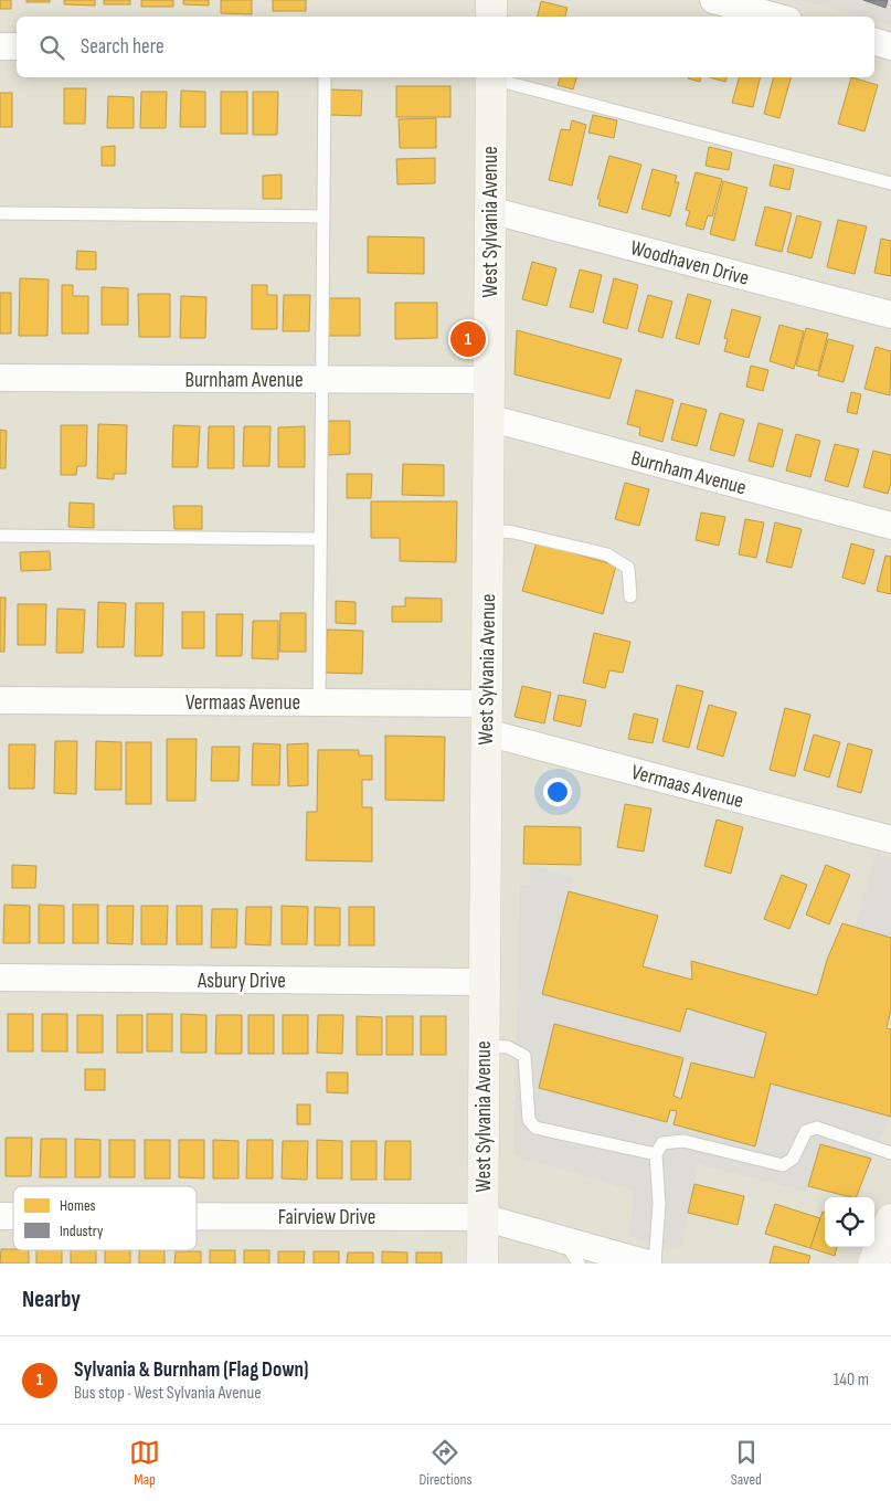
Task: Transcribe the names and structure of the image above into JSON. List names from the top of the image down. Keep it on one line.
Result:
{"streets":{"main road":["West Sylvania Avenue"],"street":["Woodhaven Drive","Burnham Avenue","Vermaas Avenue","Asbury Drive","Fairview Drive"]},"crossings":[["West Sylvania Avenue","Woodhaven Drive"],["West Sylvania Avenue","Burnham Avenue"],["West Sylvania Avenue","Vermaas Avenue"],["West Sylvania Avenue","Asbury Drive"],["West Sylvania Avenue","Fairview Drive"]],"legend":["Homes","Industry"],"page":{"search":"Search here","pins":"1","heading":"Nearby","list":[{"mark":"1","name":"Sylvania & Burnham (Flag Down)","note":"Bus stop · West Sylvania Avenue","value":"140 m"}],"nav":["Map","Directions","Saved"]}}
